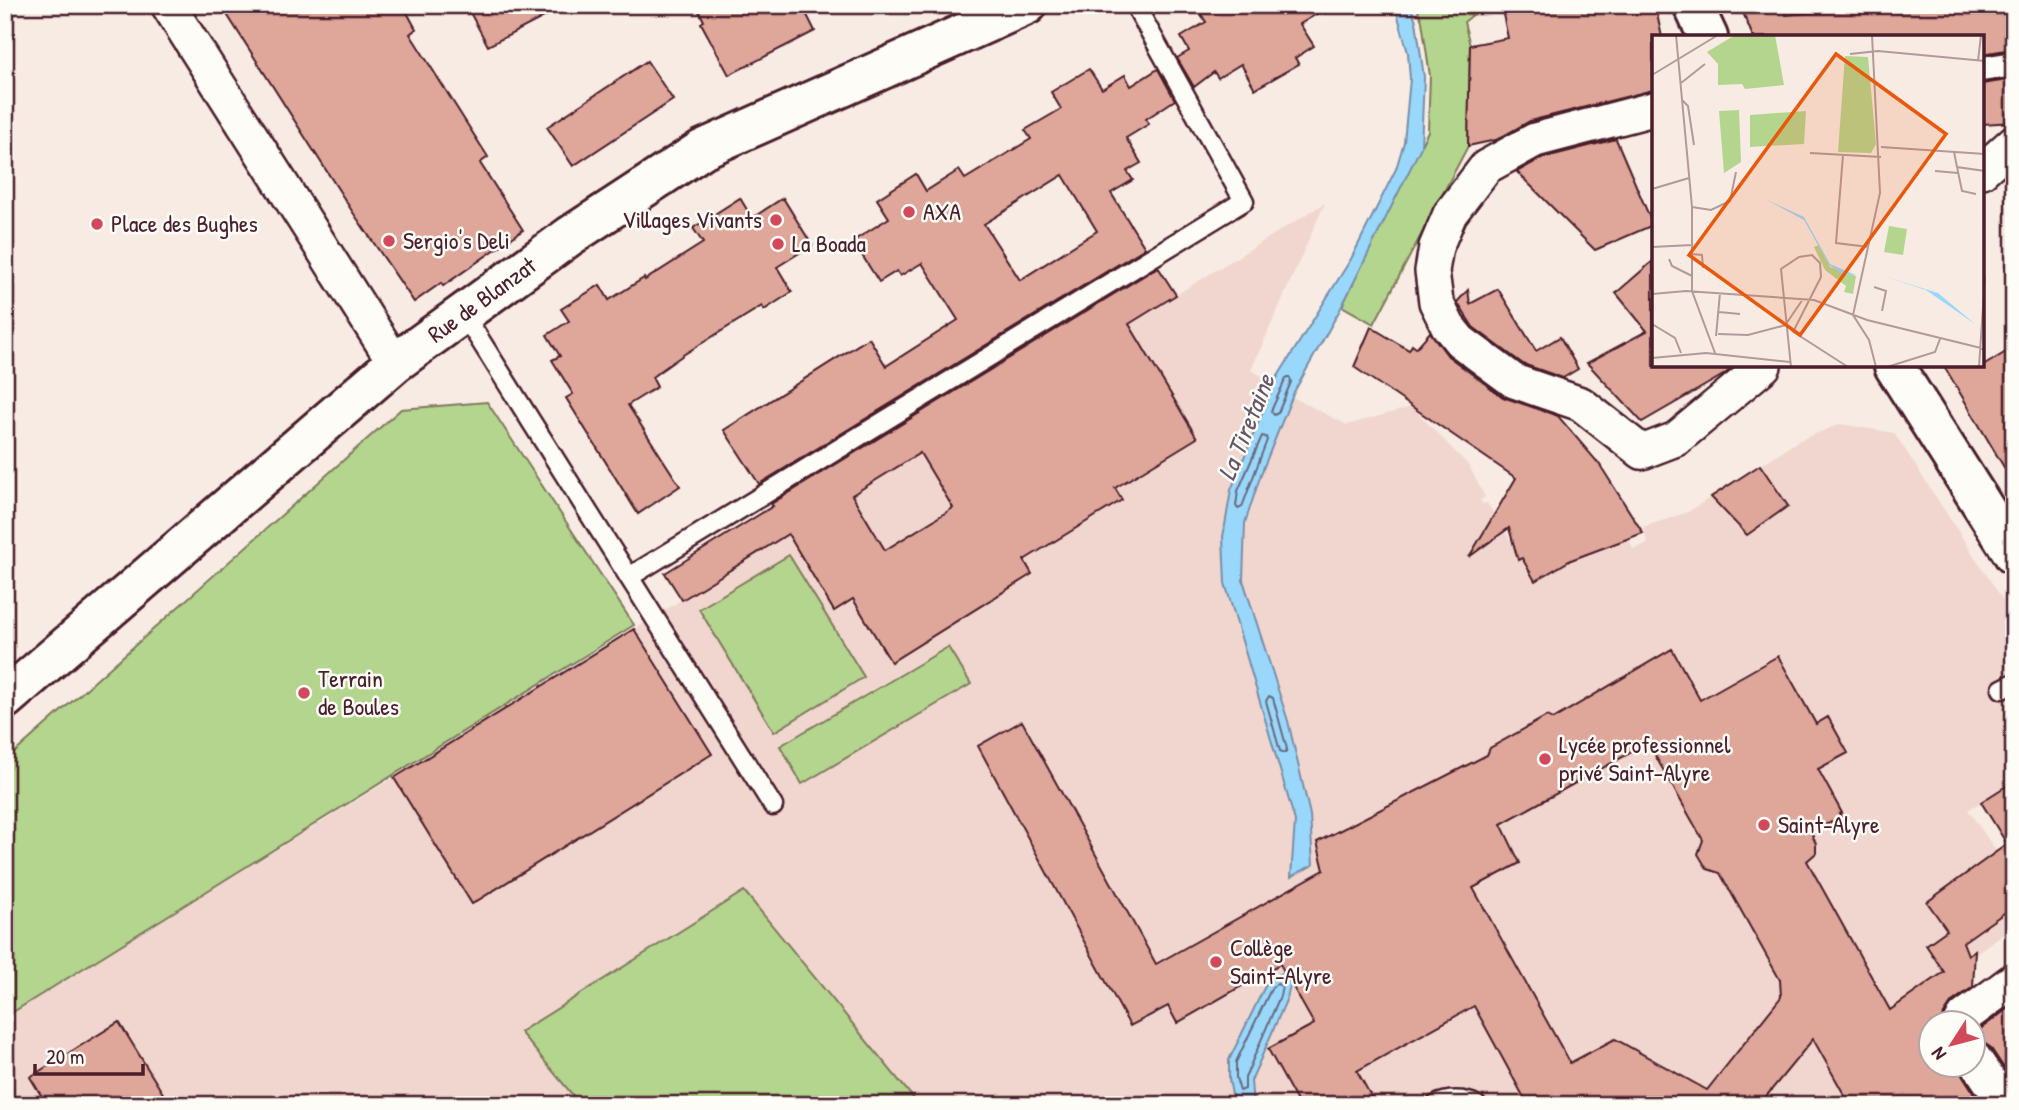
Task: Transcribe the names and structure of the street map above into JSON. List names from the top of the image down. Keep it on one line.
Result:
{"streets":{"street":["Rue de Blanzat"]},"water":["La Tiretaine"],"places":["AXA","Villages Vivants","Place des Bughes","Sergio's Deli","La Boada","Terrain de Boules","Lycée professionnel privé Saint-Alyre","Saint-Alyre","Collège Saint-Alyre"],"scale_bar":"20 m","north":"bottom left"}
